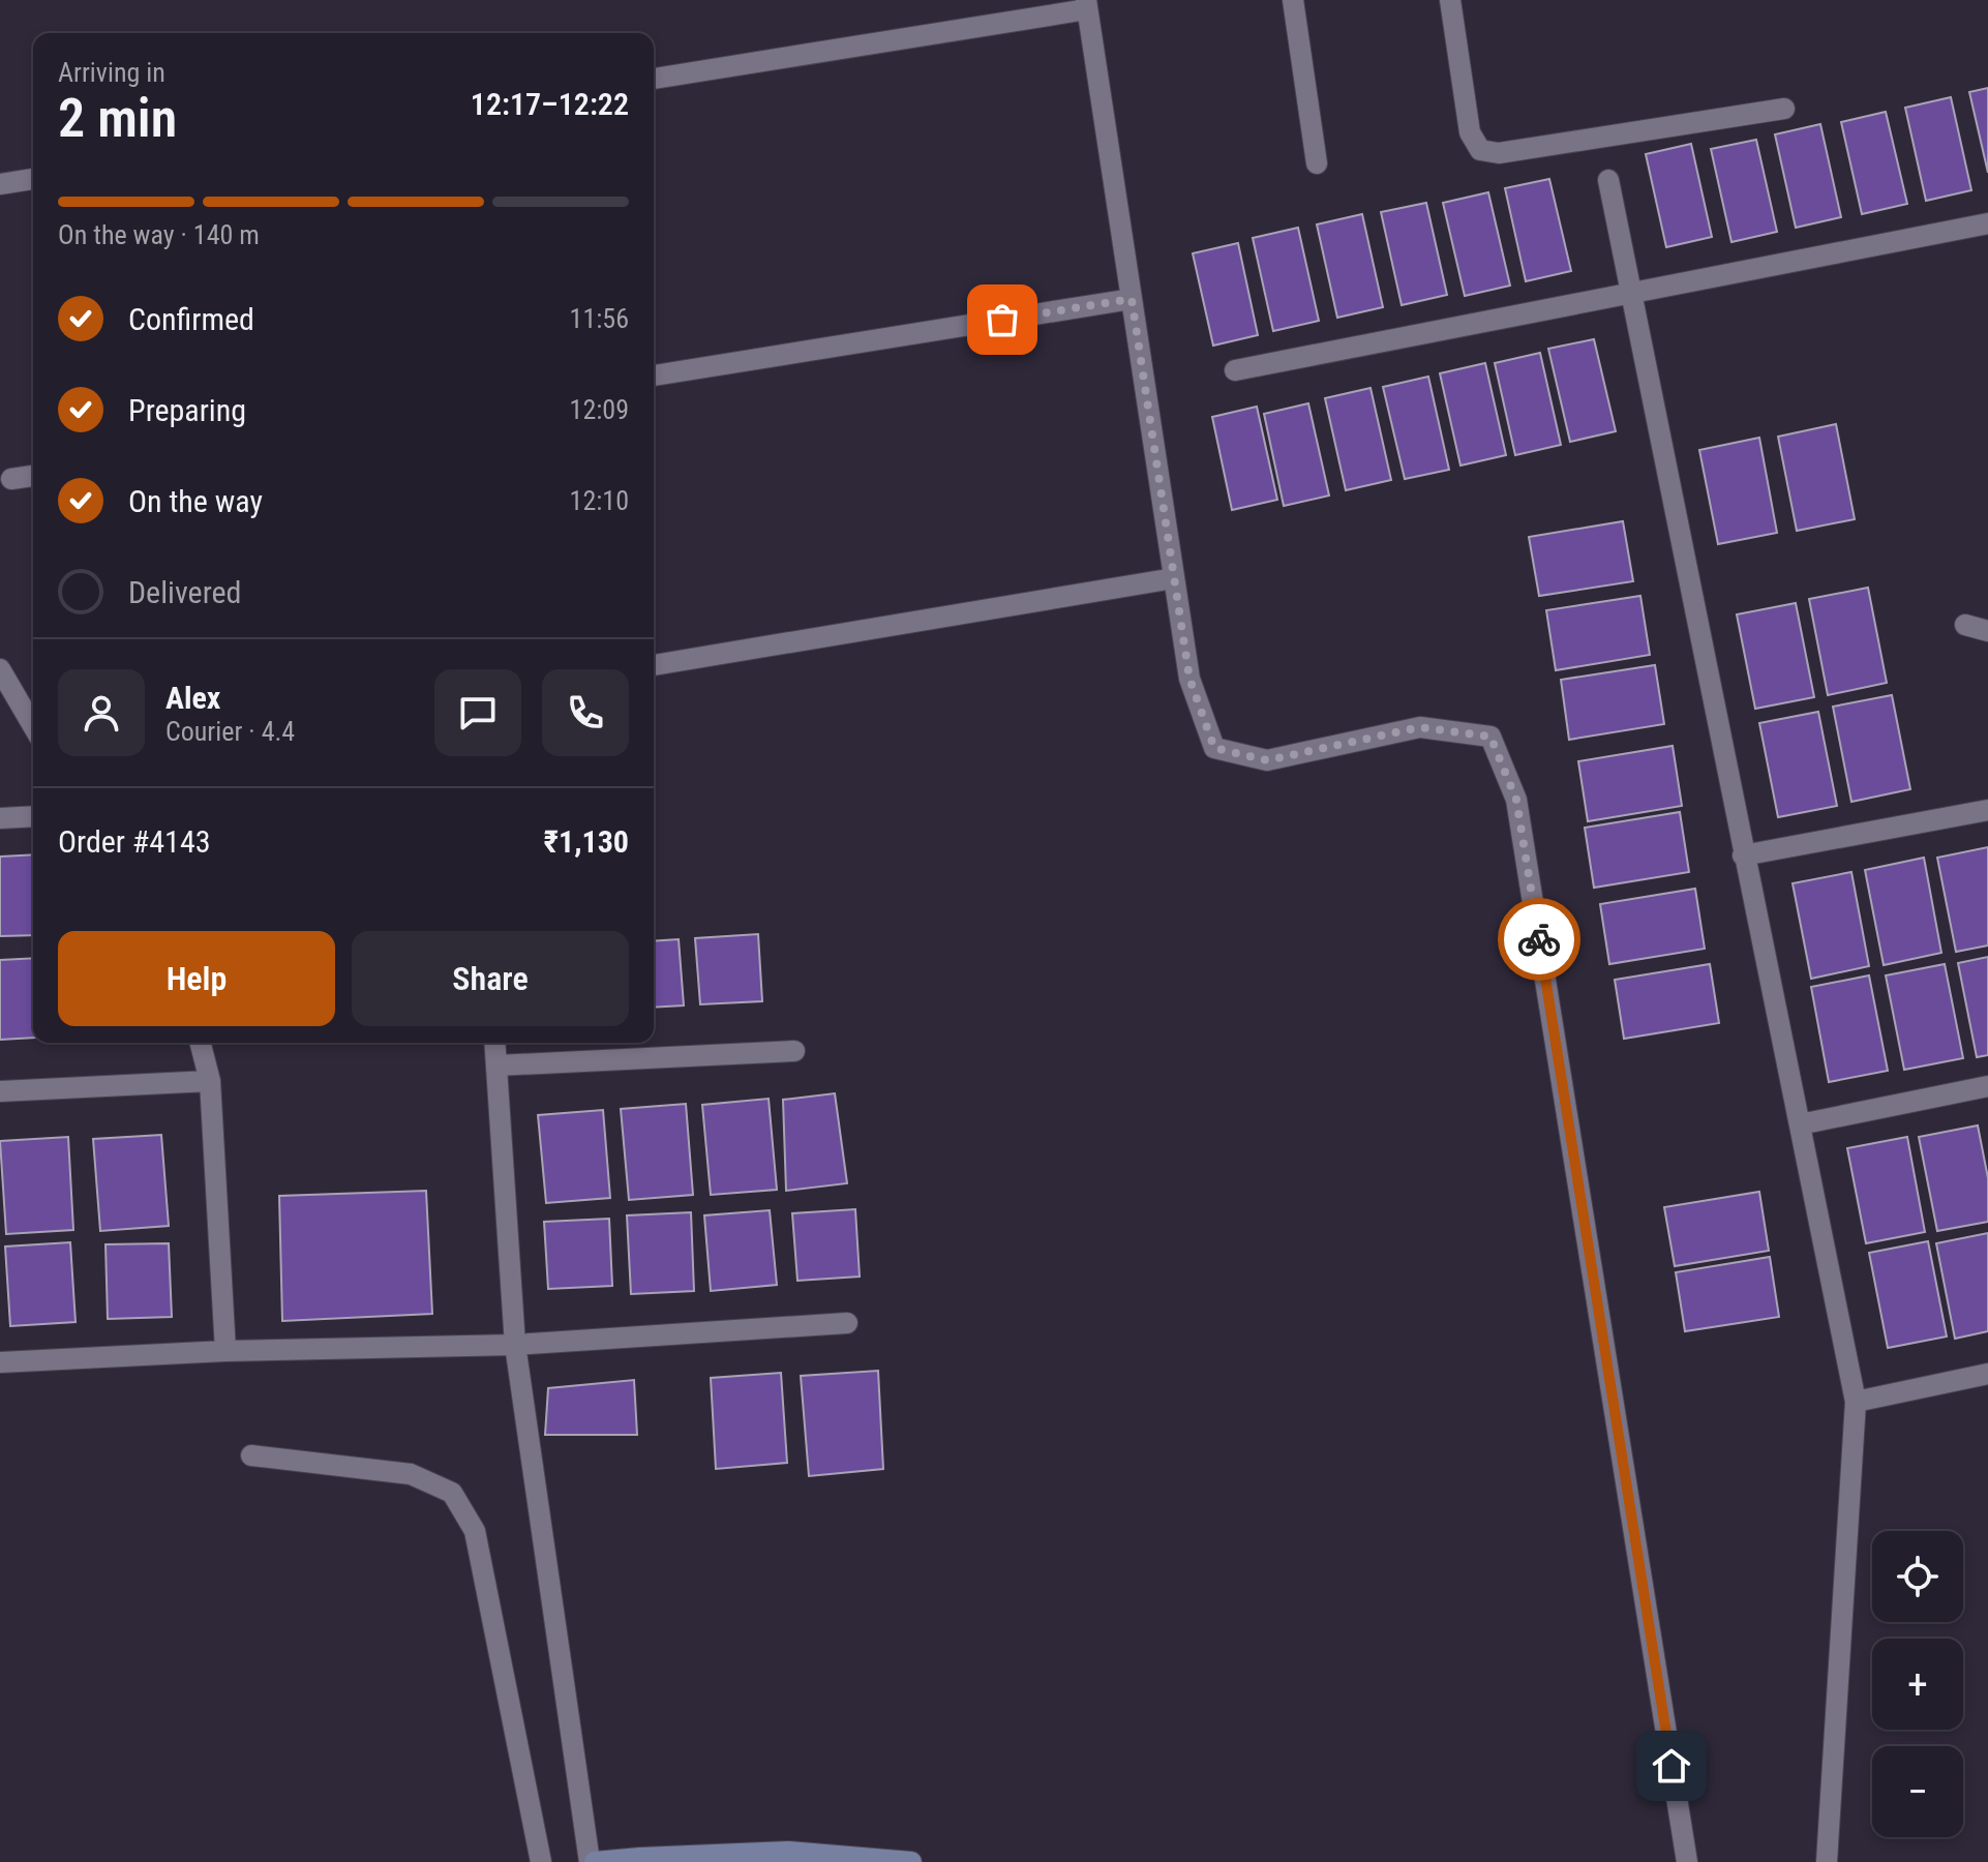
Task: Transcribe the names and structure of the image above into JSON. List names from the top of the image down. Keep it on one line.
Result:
{"page":{"heading":["2 min","Arriving in","12:17–12:22"],"panel":["Alex","Courier · 4.4","Order #4143","₹1,130"],"bar":"On the way · 140 m","list":[["Confirmed","11:56"],["Preparing","12:09"],["On the way","12:10"],"Delivered"],"buttons":["Help","Share"],"map_buttons":["+","−"]}}
